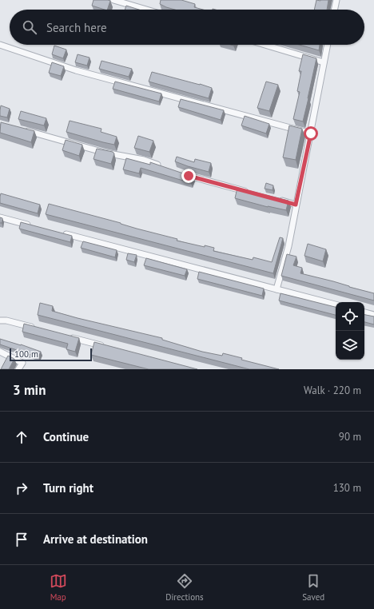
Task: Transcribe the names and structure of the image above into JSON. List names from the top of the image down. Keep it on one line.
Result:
{"scale_bar":"100 m","page":{"search":"Search here","scale":"100 m","heading":["3 min","Walk · 220 m"],"list":[["Continue","90 m"],["Turn right","130 m"],"Arrive at destination"],"nav":["Map","Directions","Saved"]}}
